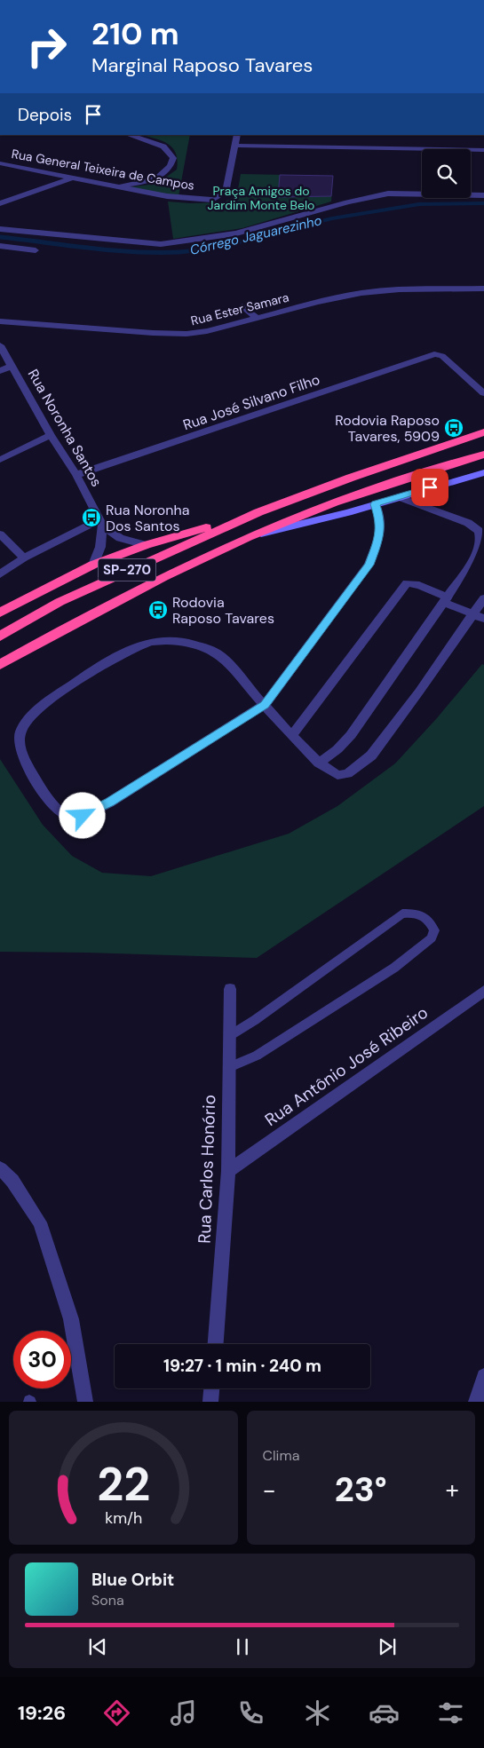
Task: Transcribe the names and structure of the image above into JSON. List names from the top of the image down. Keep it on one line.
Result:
{"streets":{"highway":["SP-270"],"street":["Rua General Teixeira de Campos","Rua Ester Samara","Rua José Silvano Filho","Rua Noronha Santos","Rua Antônio José Ribeiro","Rua Carlos Honório"]},"crossings":[["Rua José Silvano Filho","Rua Noronha Santos"],["Rua Antônio José Ribeiro","Rua Carlos Honório"]],"water":["Córrego Jaguarezinho"],"parks":["Praça Amigos do Jardim Monte Belo"],"places":{"bus stop":["Rodovia Raposo Tavares, 5909","Rua Noronha Dos Santos","Rodovia Raposo Tavares"]},"page":{"turn":["210 m","Marginal Raposo Tavares"],"then":"Depois","limit":"30","trip":"19:27 · 1 min · 240 m","tile":"Clima","heat":["−","23°","+"],"song":["Blue Orbit","Sona"],"tabs":"19:26","gauge":["22","km/h"]}}
